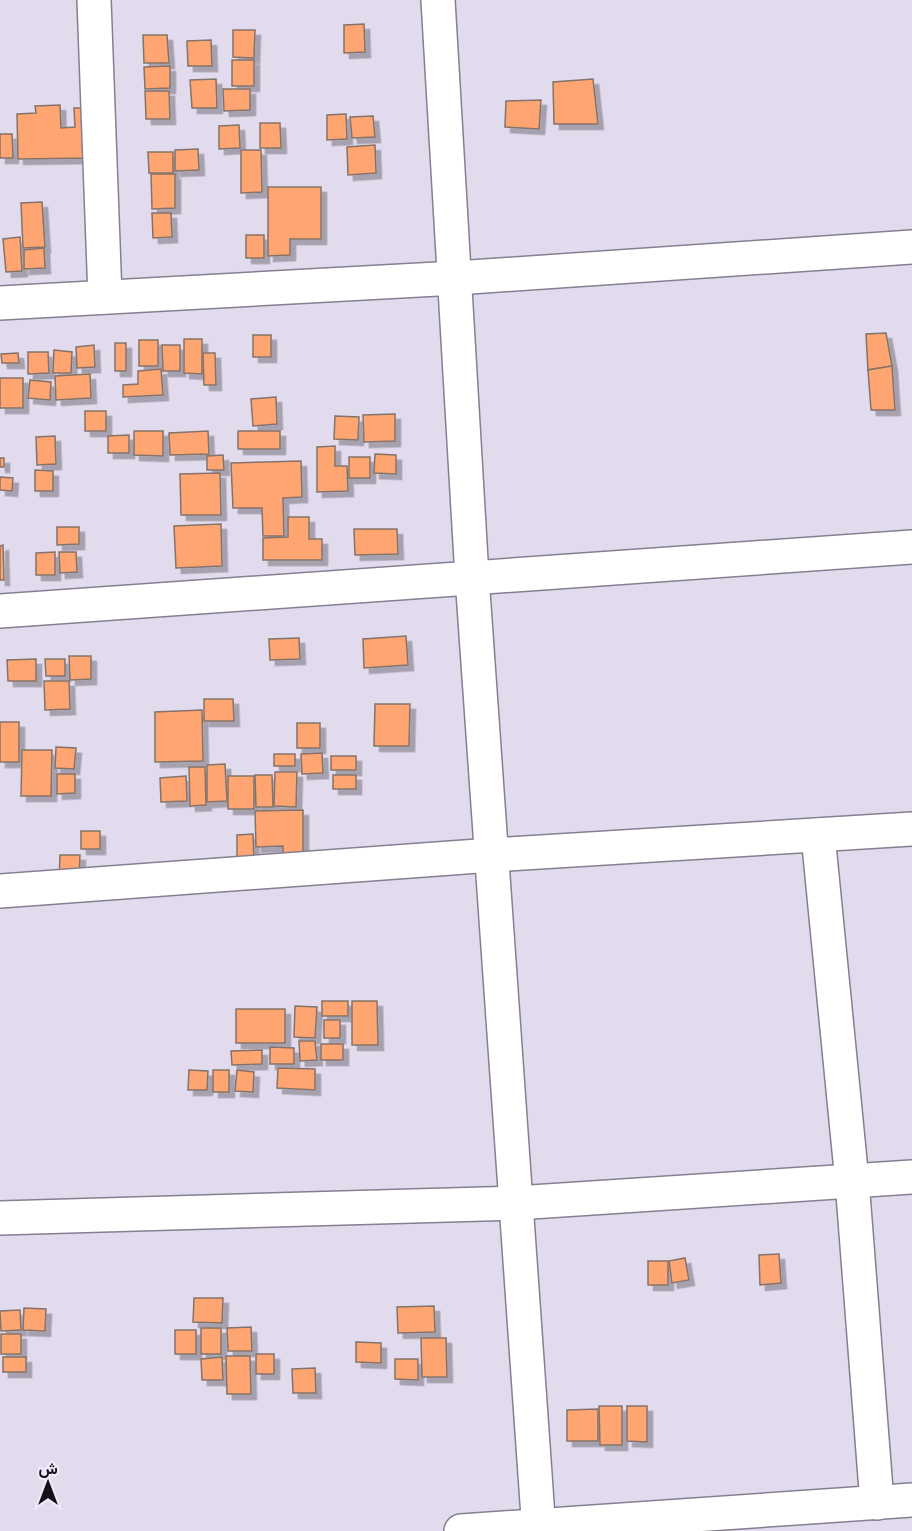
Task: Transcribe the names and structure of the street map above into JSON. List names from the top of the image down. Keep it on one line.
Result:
{"north":"top"}
